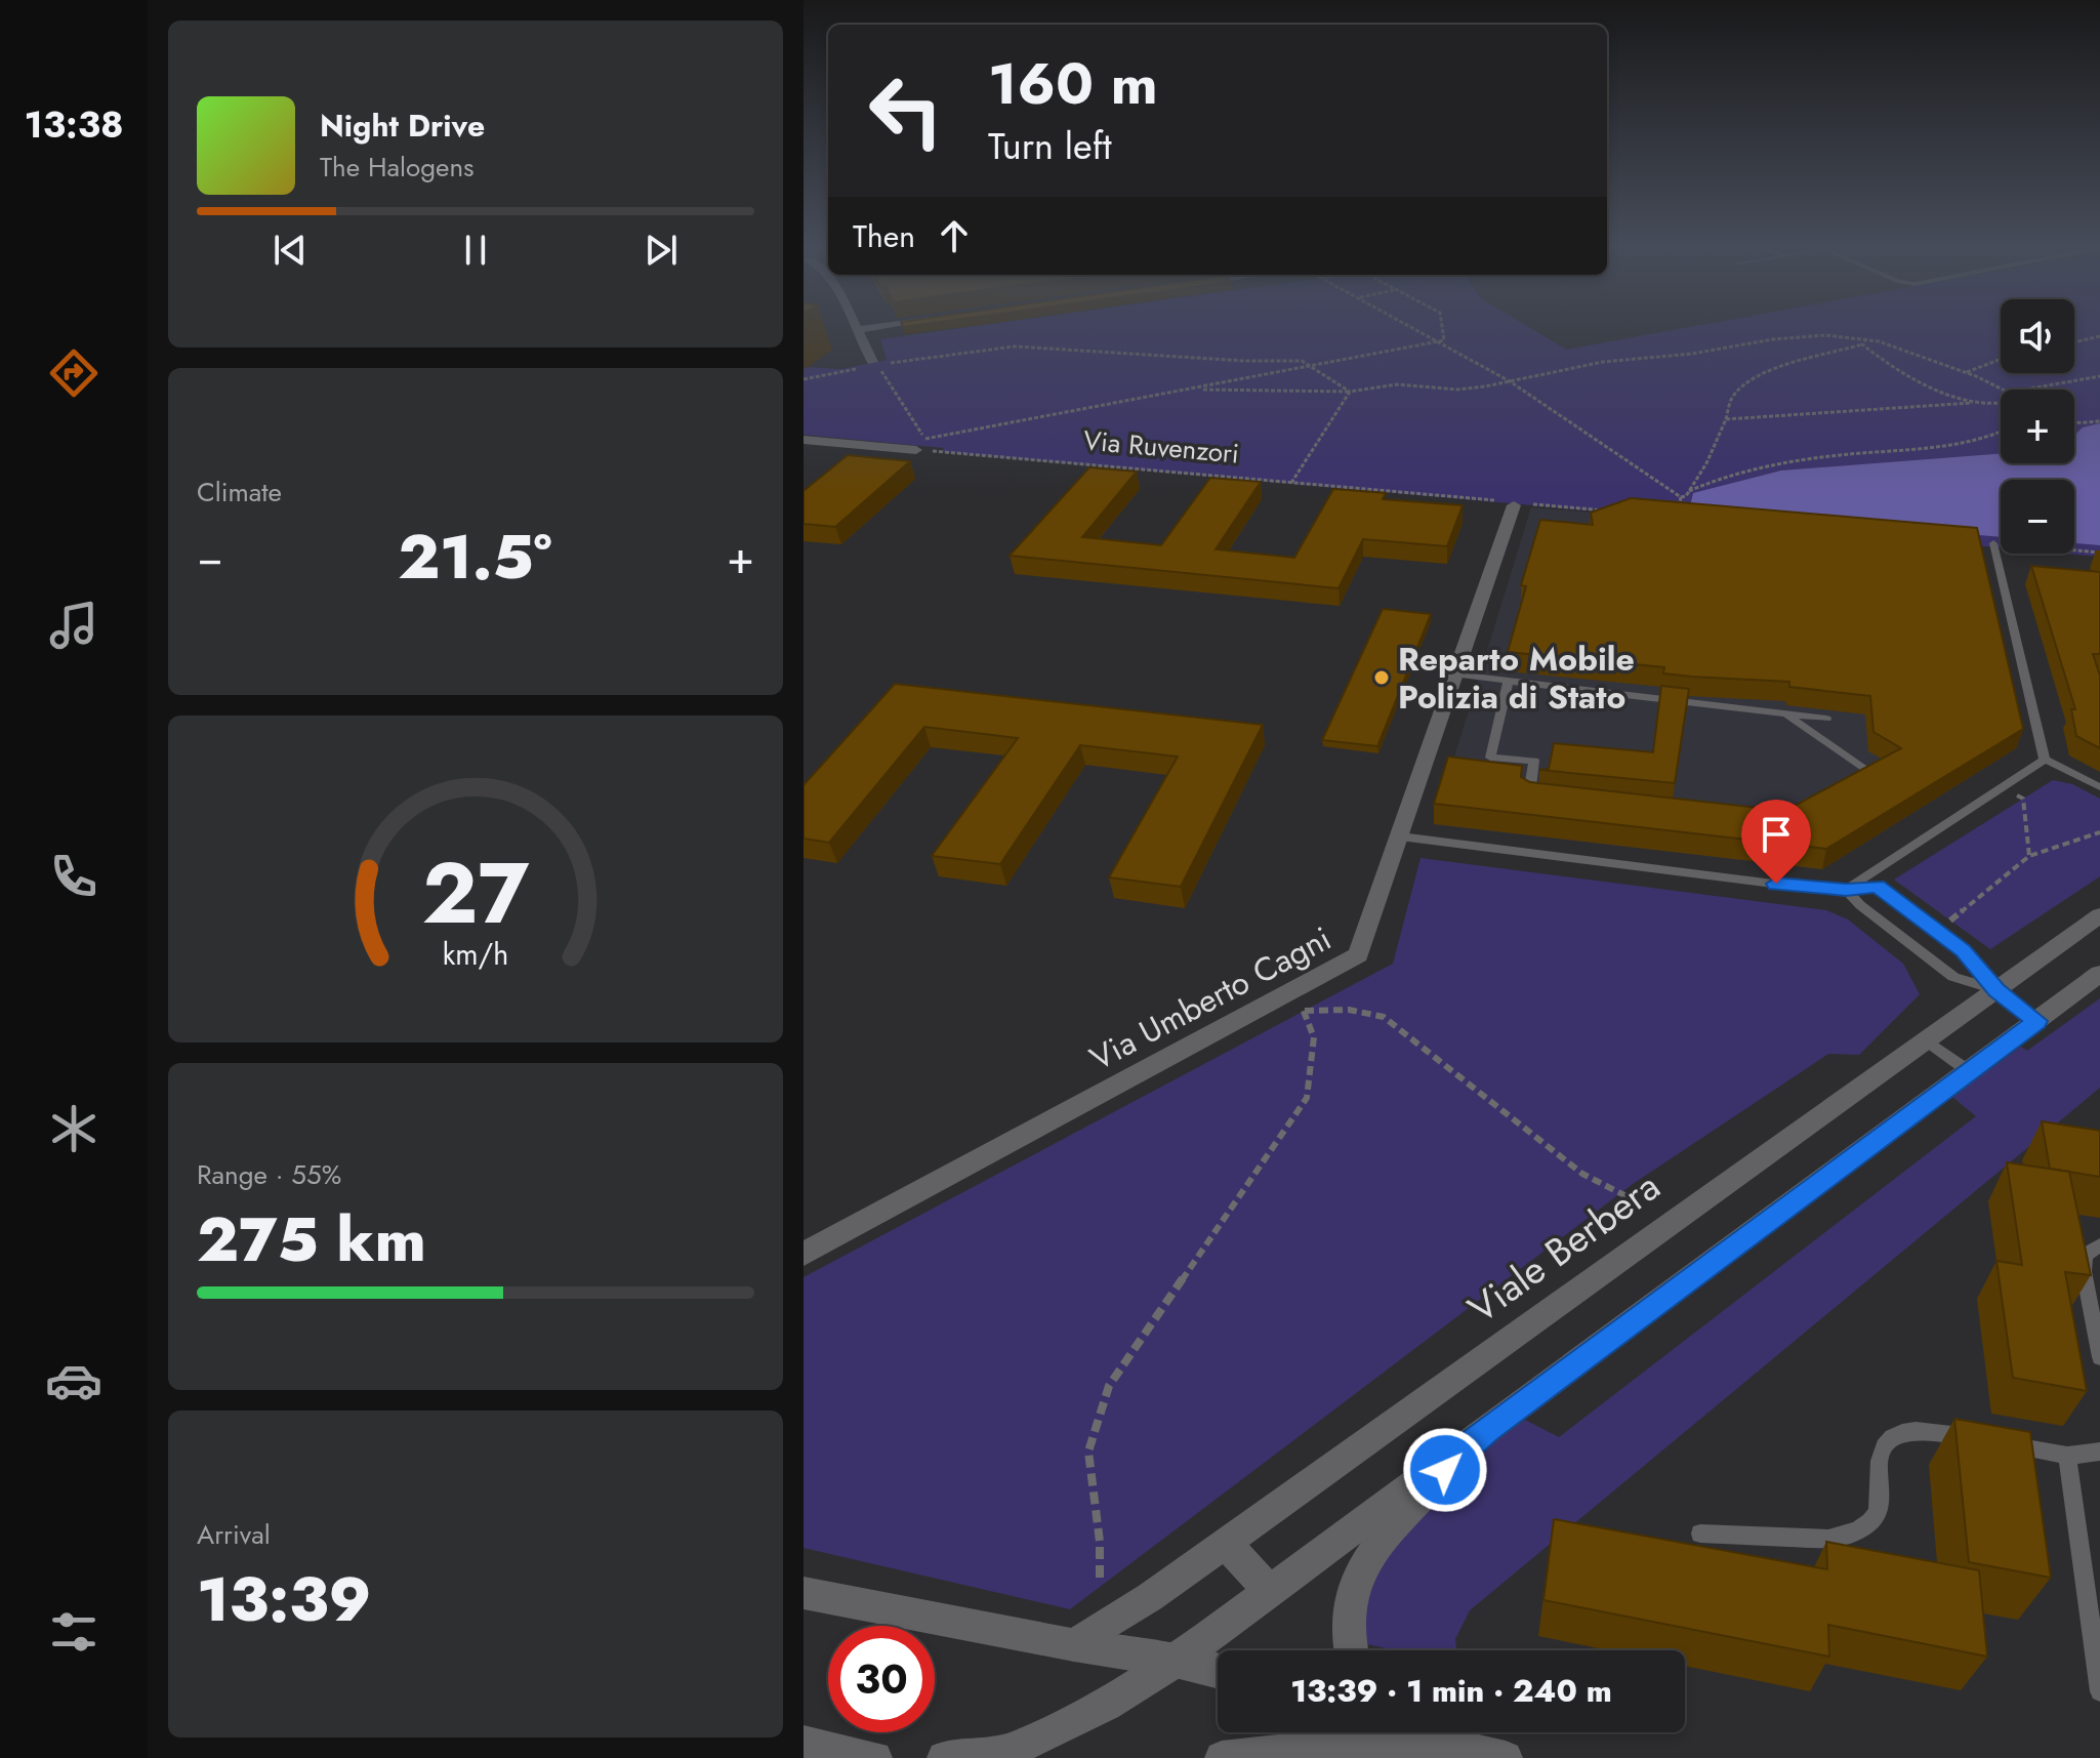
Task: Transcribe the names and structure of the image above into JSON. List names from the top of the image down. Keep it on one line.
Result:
{"streets":{"street":["Via Umberto Cagni","Viale Berbera"],"path":["Via Ruvenzori"]},"crossings":[["Via Ruvenzori","Via Umberto Cagni"]],"places":["Reparto Mobile Polizia di Stato"],"page":{"tabs":"13:38","turn":["160 m","Turn left"],"song":["Night Drive","The Halogens"],"then":"Then","map_buttons":["+","−"],"tile":["Climate",["Range · 55%","275 km"],["Arrival","13:39"]],"heat":["−","21.5°","+"],"limit":"30","trip":"13:39 · 1 min · 240 m","gauge":["27","km/h"]}}
